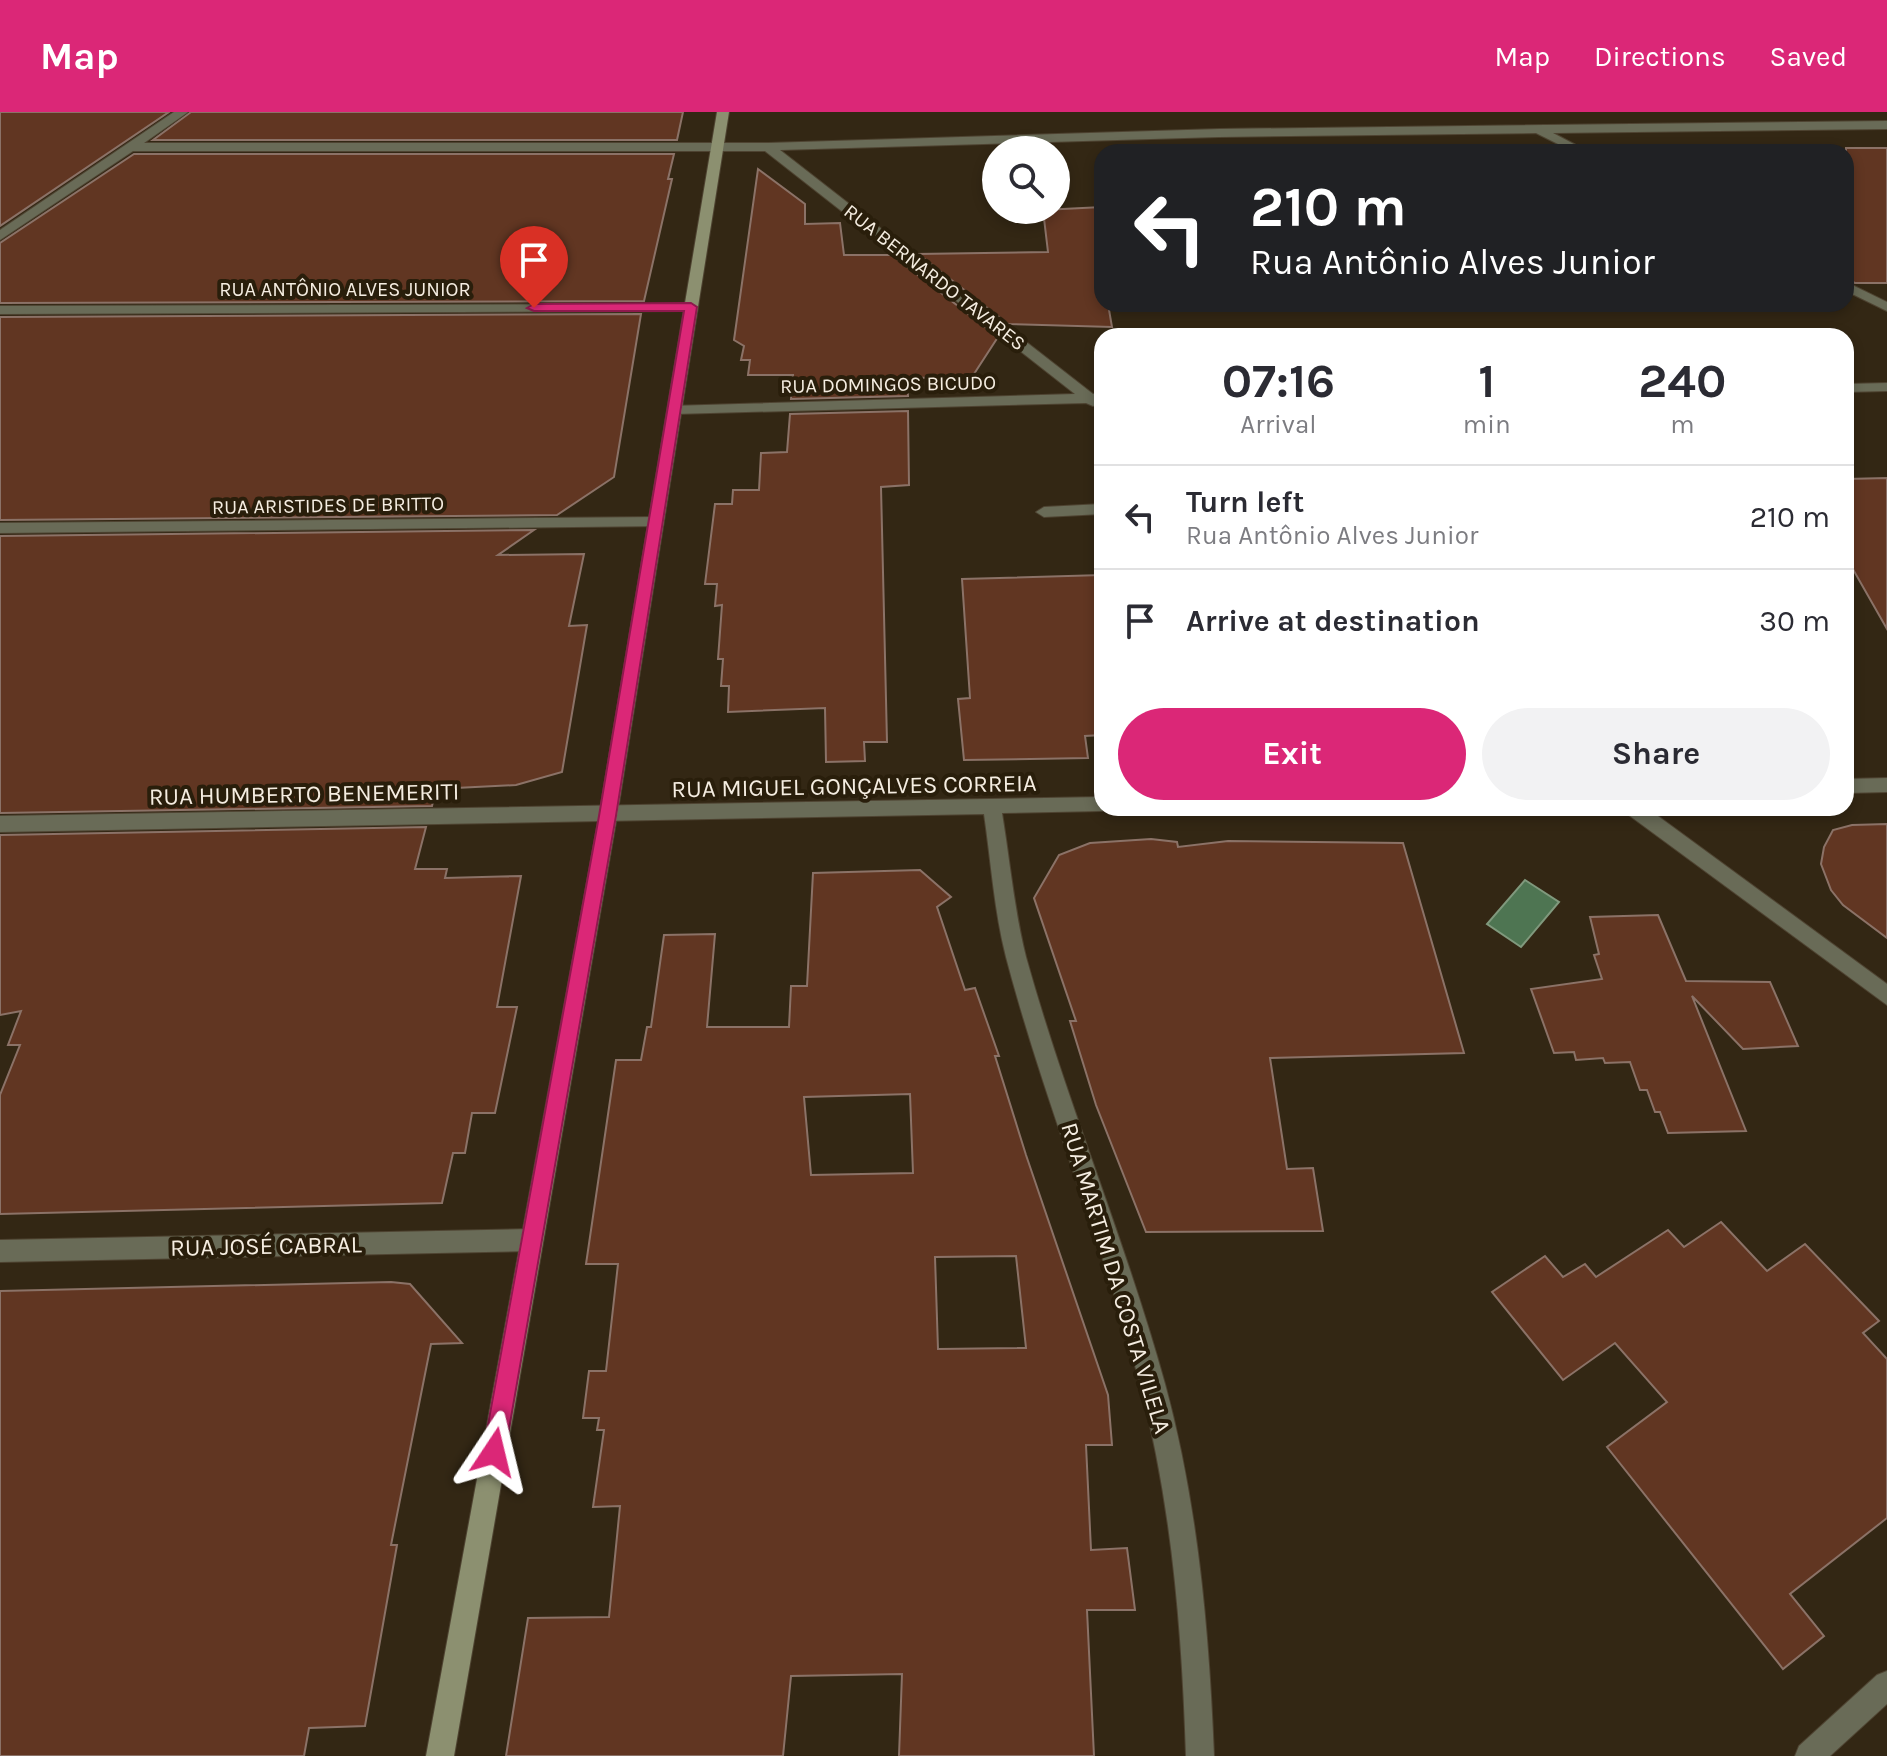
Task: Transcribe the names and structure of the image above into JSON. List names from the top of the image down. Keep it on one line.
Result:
{"streets":{"street":["RUA BERNARDO TAVARES","RUA ANTÔNIO ALVES JUNIOR","RUA DOMINGOS BICUDO","RUA ARISTIDES DE BRITTO","RUA MIGUEL GONÇALVES CORREIA","RUA HUMBERTO BENEMERITI","RUA JOSÉ CABRAL","RUA MARTIM DA COSTA VILELA"]},"crossings":[["RUA MIGUEL GONÇALVES CORREIA","RUA HUMBERTO BENEMERITI"],["RUA MIGUEL GONÇALVES CORREIA","RUA MARTIM DA COSTA VILELA"]],"page":{"header":"Map","nav":["Map","Directions","Saved"],"turn":["210 m","Rua Antônio Alves Junior"],"eta":["07:16","Arrival","1","min","240","m"],"list":[{"name":"Turn left","note":"Rua Antônio Alves Junior","value":"210 m"},{"name":"Arrive at destination","value":"30 m"}],"buttons":["Exit","Share"]}}
